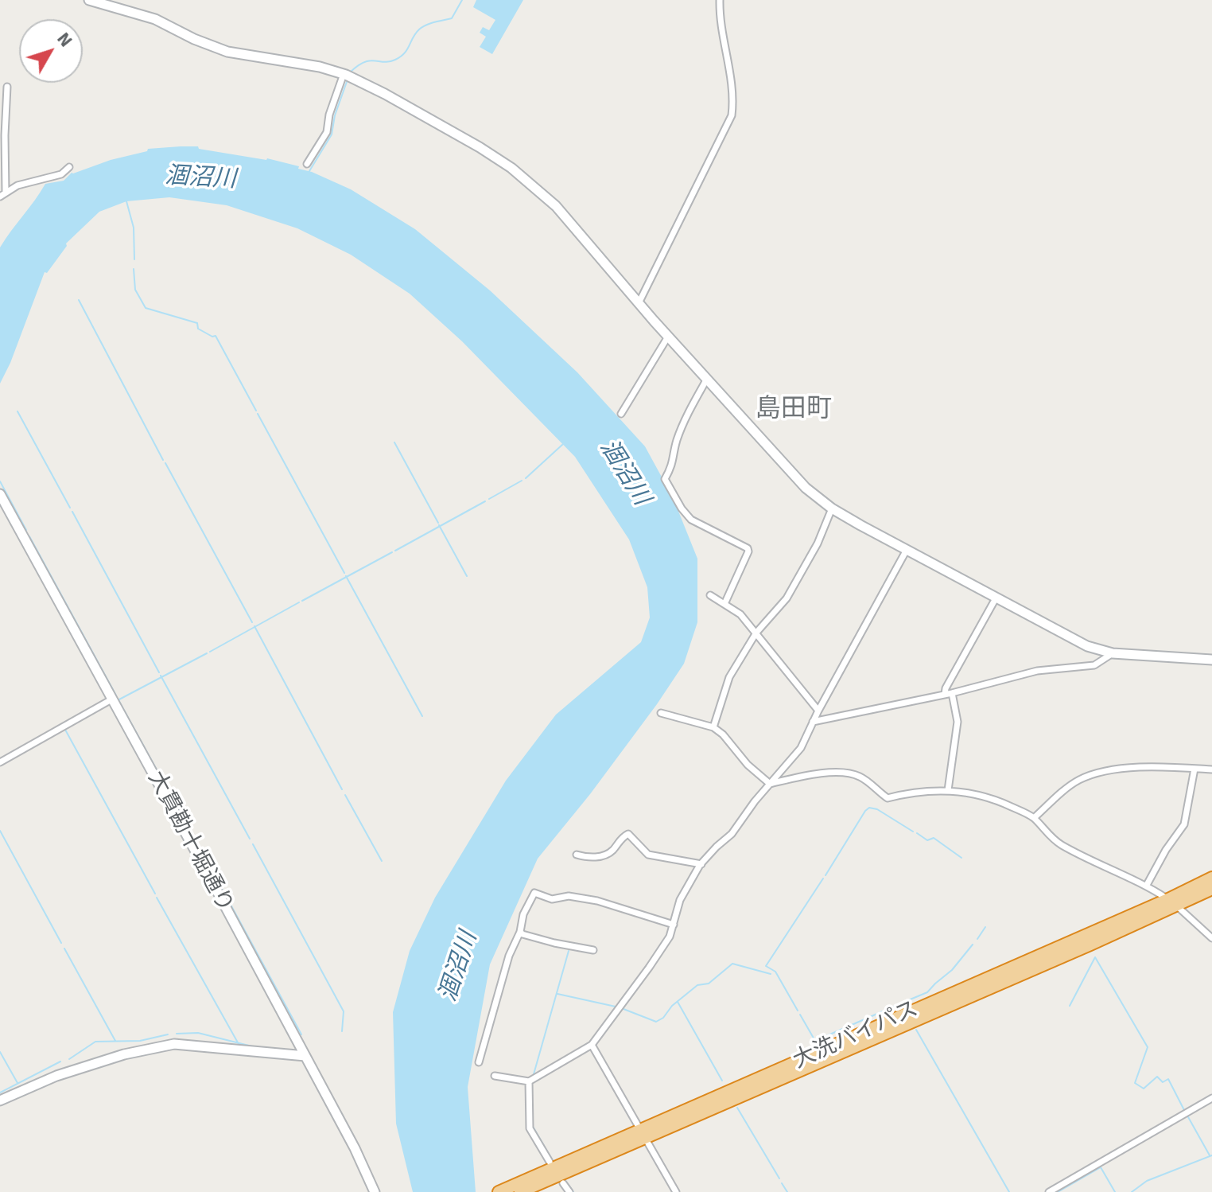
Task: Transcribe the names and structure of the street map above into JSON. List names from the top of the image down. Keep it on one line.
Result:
{"streets":{"highway":["大洗バイパス"],"street":["大貫勘十堀通り"]},"districts":["島田町"],"water":["涸沼川"],"north":"top right"}
